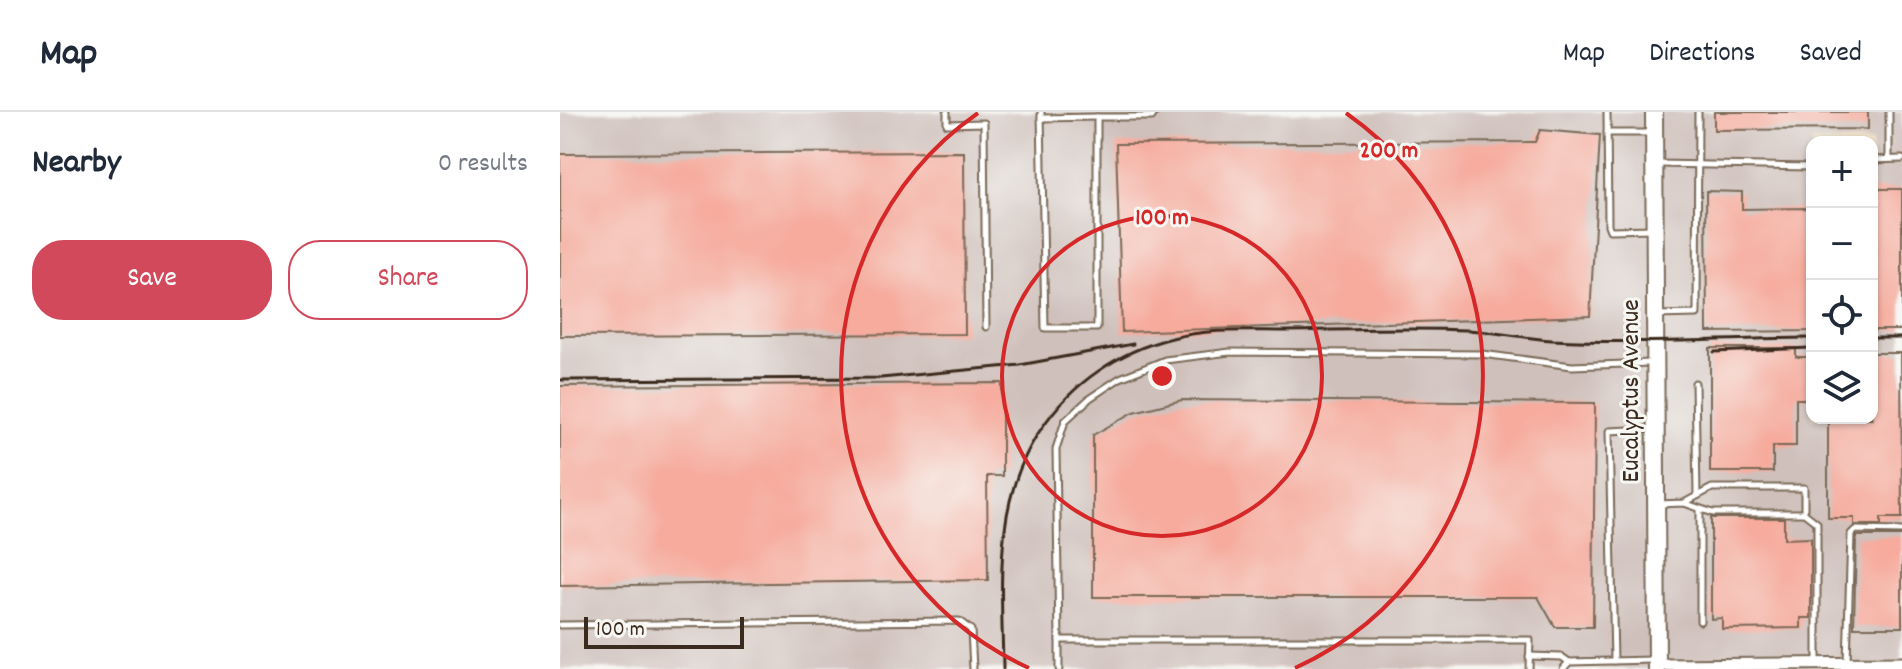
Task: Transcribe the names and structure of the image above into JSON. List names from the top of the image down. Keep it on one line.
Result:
{"streets":{"street":["Eucalyptus Avenue"]},"scale_bar":"100 m","page":{"header":"Map","nav":["Map","Directions","Saved"],"heading":["Nearby","0 results"],"map_buttons":["+","−"],"buttons":["Save","Share"],"scale":"100 m"},"rings":["200 m","100 m"]}
